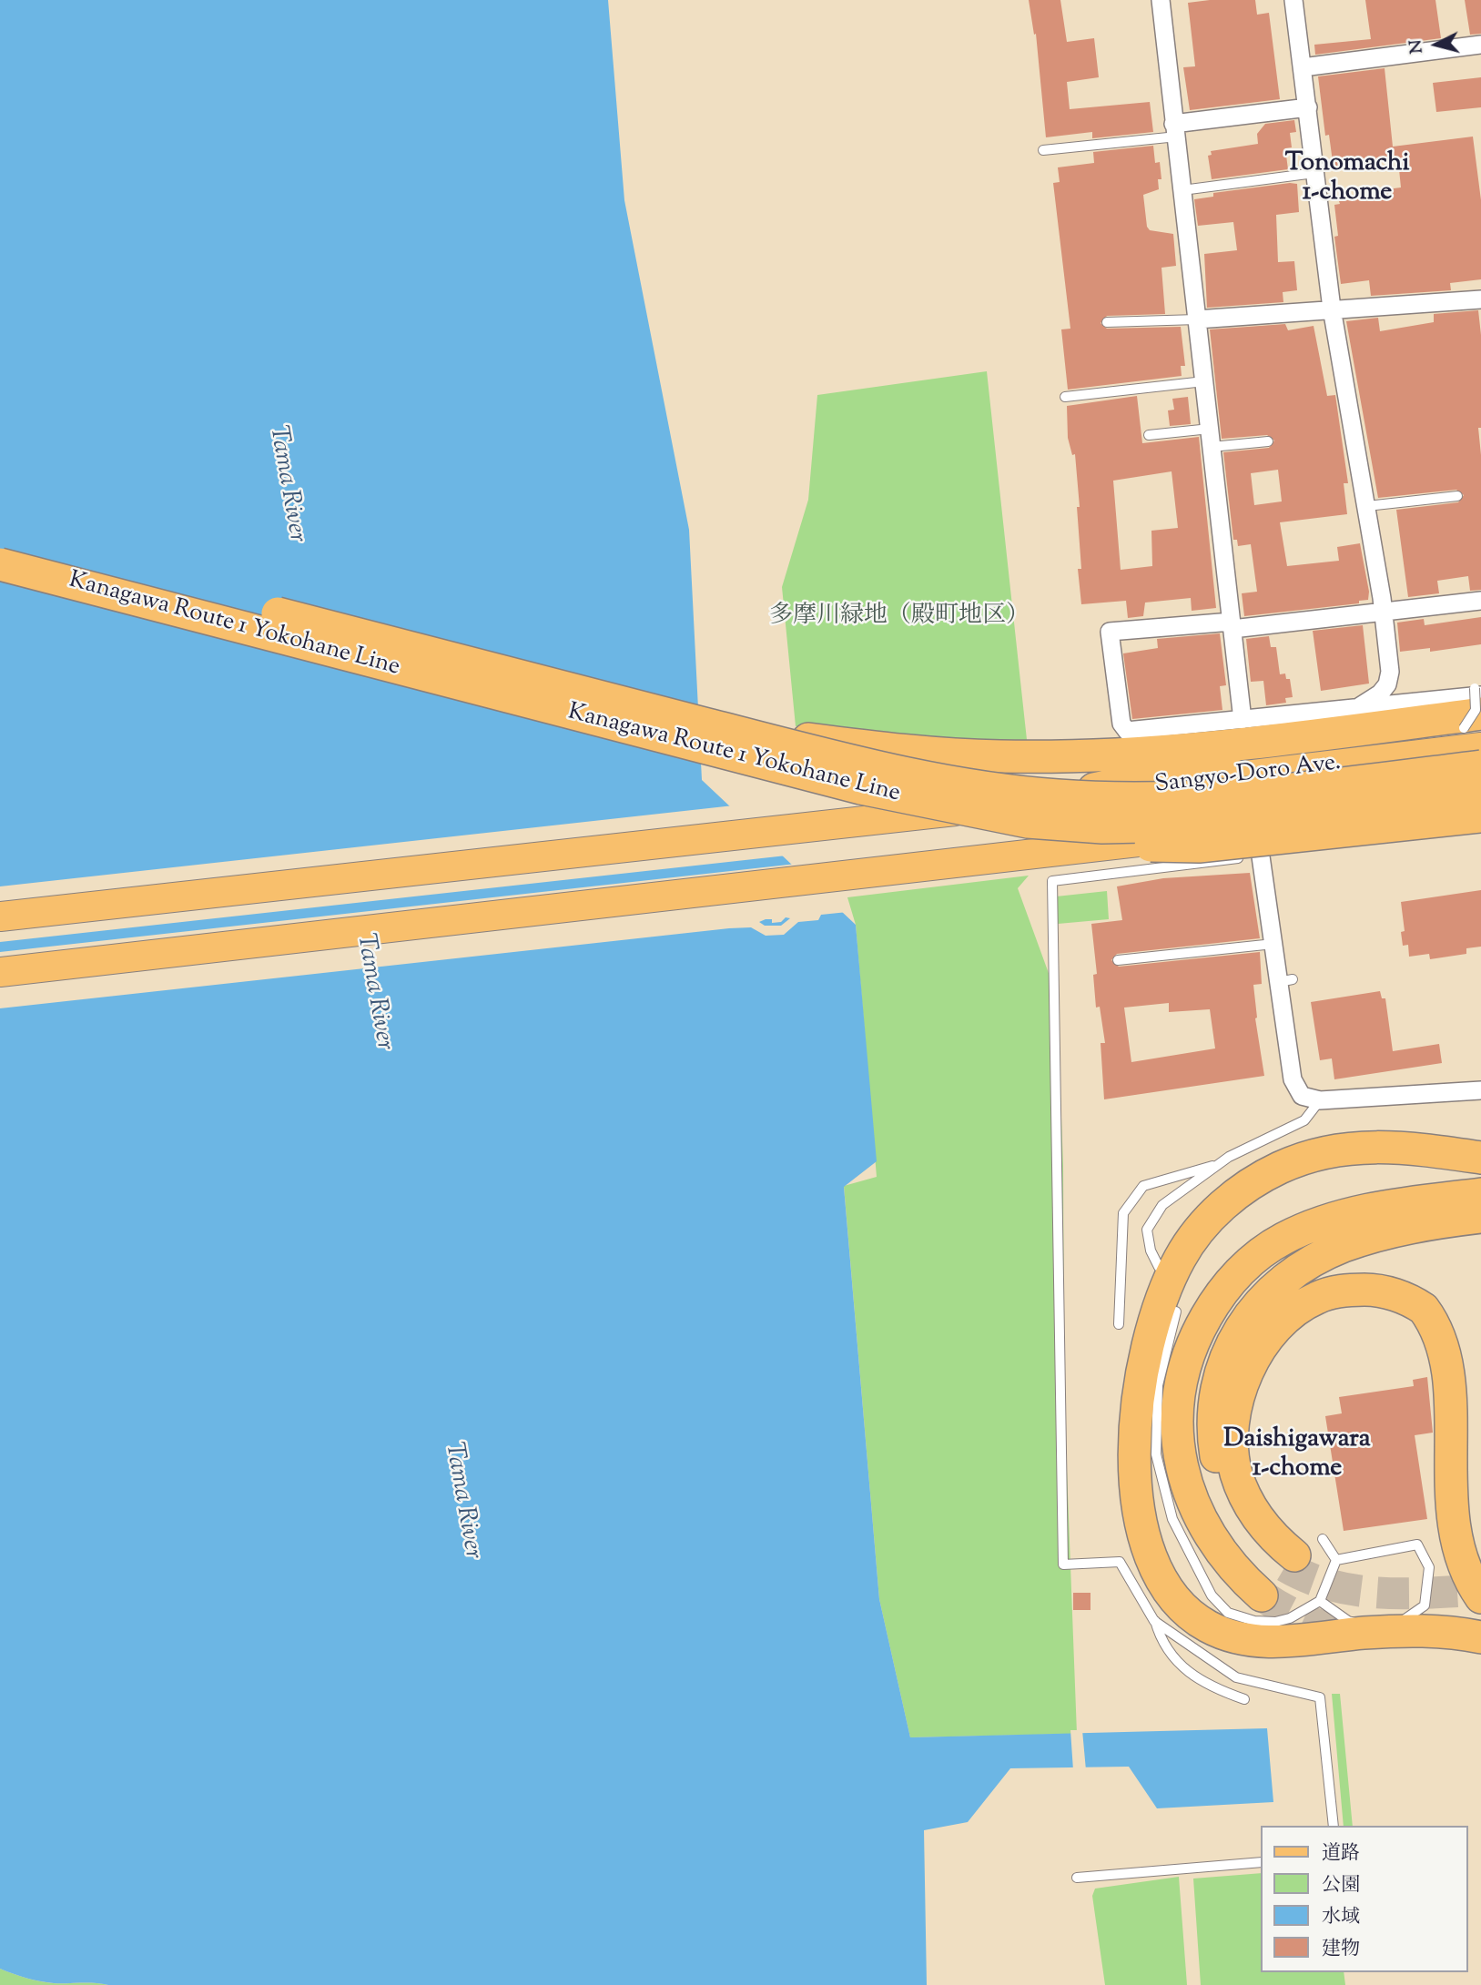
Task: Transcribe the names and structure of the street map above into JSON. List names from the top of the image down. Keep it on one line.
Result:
{"streets":{"highway":["Kanagawa Route 1 Yokohane Line"],"main road":["Sangyo-Doro Ave."]},"crossings":[["Kanagawa Route 1 Yokohane Line","Sangyo-Doro Ave."]],"districts":["Tonomachi 1-chome","Daishigawara 1-chome"],"water":["Tama River"],"parks":["多摩川緑地（殿町地区）"],"legend":["道路","公園","水域","建物"],"north":"left"}
